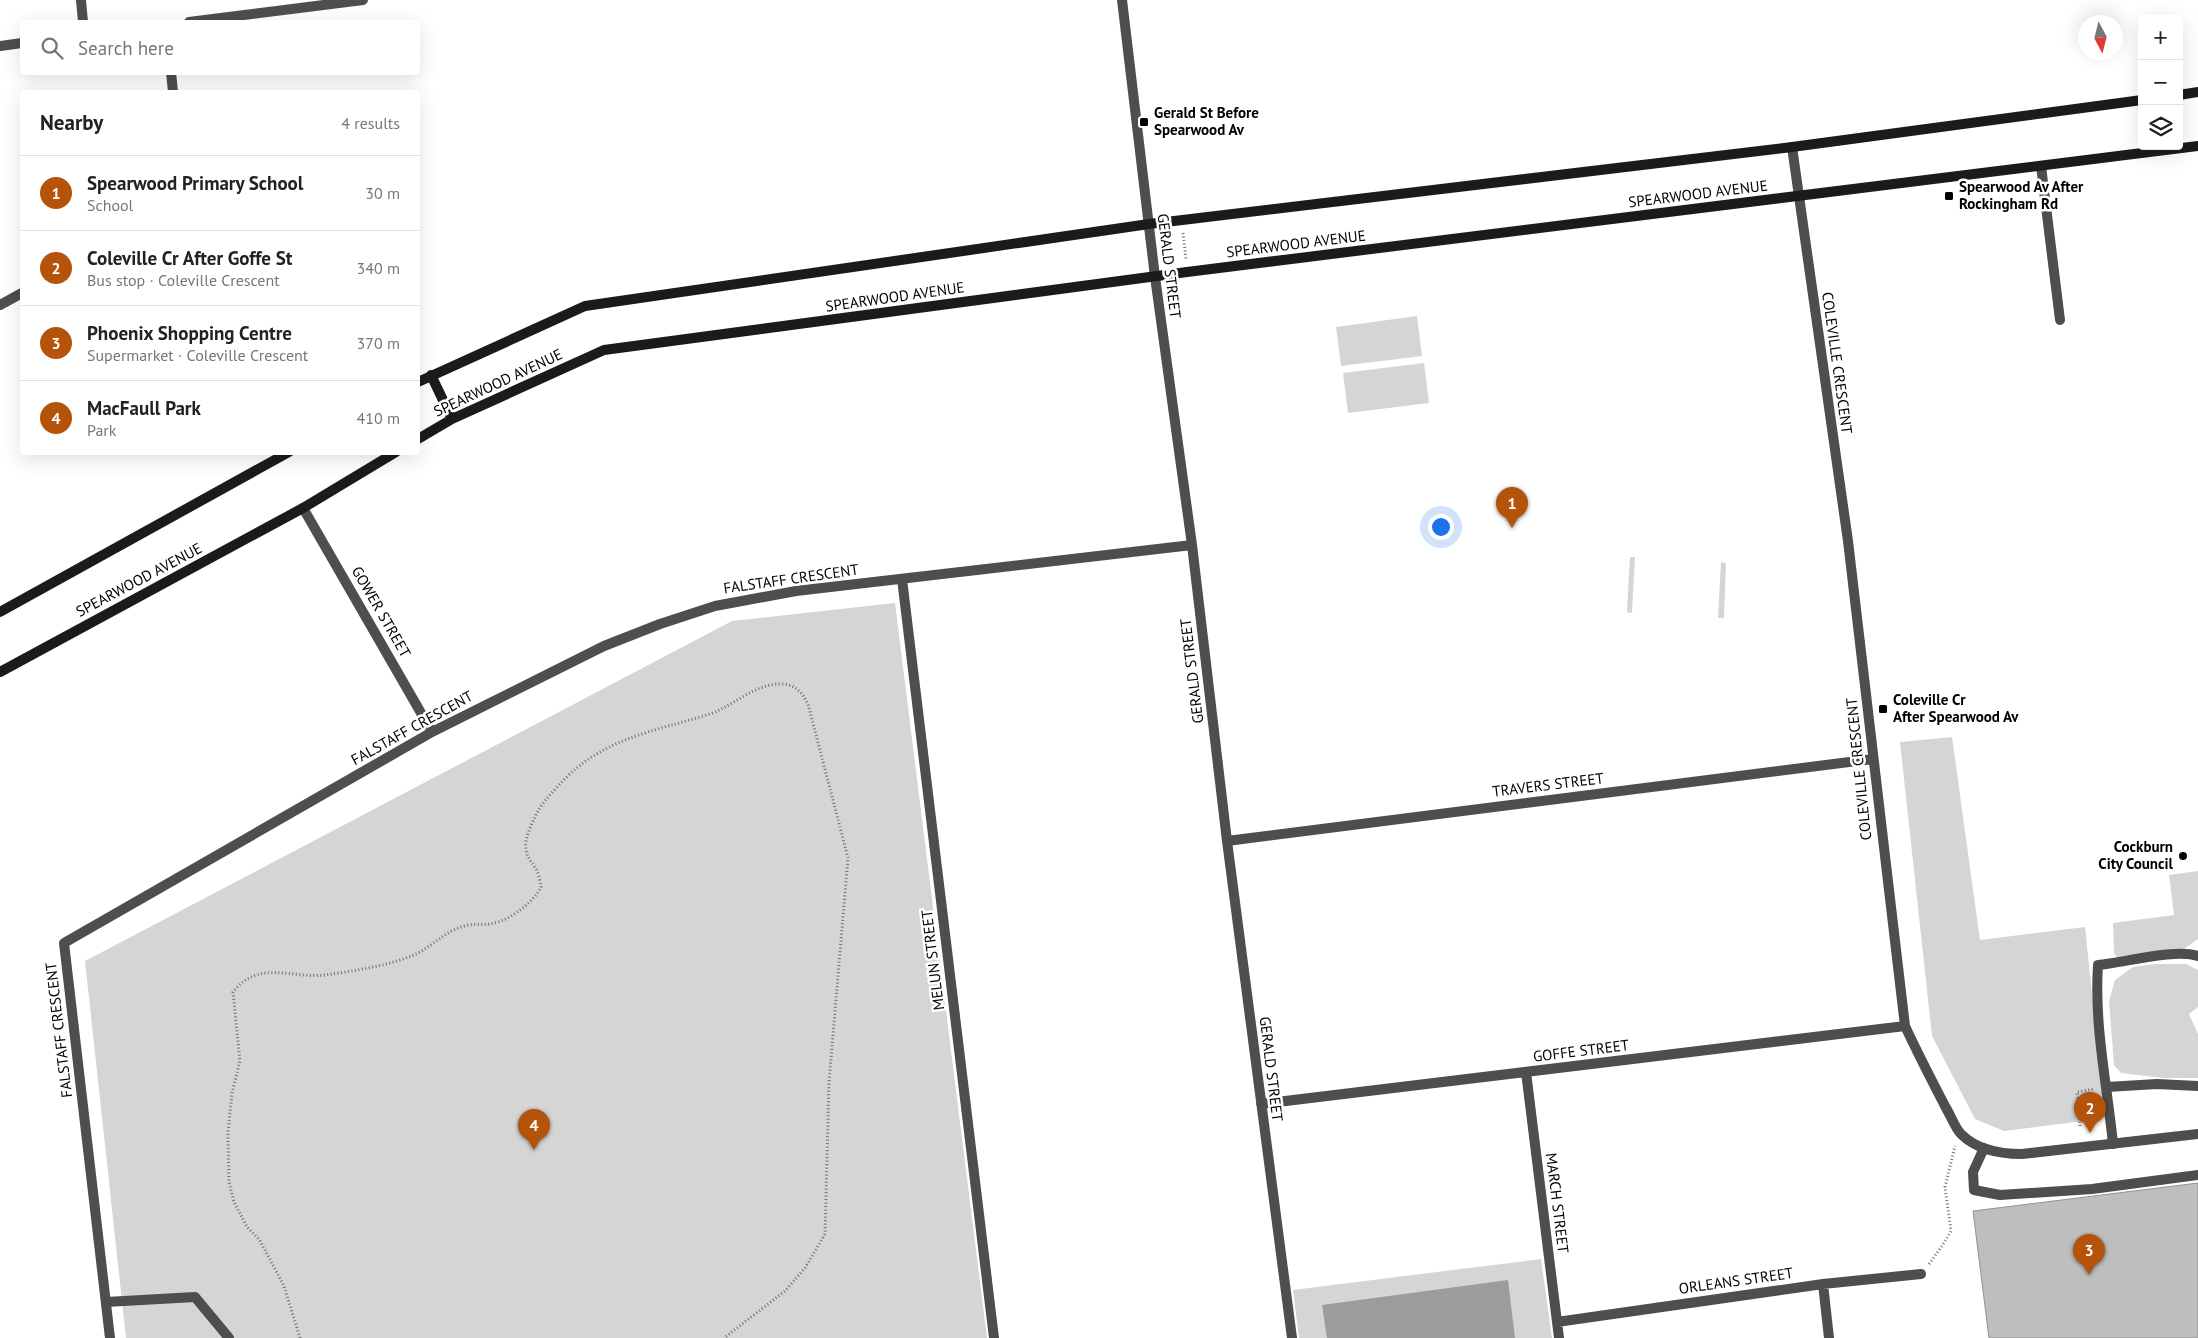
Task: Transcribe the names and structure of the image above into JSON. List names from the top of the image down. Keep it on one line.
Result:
{"streets":{"main road":["SPEARWOOD AVENUE"],"street":["GERALD STREET","COLEVILLE CRESCENT","FALSTAFF CRESCENT","GOWER STREET","TRAVERS STREET","MELUN STREET","GOFFE STREET","MARCH STREET","ORLEANS STREET"]},"crossings":[["SPEARWOOD AVENUE","GERALD STREET"],["SPEARWOOD AVENUE","COLEVILLE CRESCENT"],["SPEARWOOD AVENUE","GOWER STREET"],["GERALD STREET","FALSTAFF CRESCENT"],["GERALD STREET","TRAVERS STREET"],["GERALD STREET","GOFFE STREET"],["COLEVILLE CRESCENT","TRAVERS STREET"],["COLEVILLE CRESCENT","GOFFE STREET"],["FALSTAFF CRESCENT","GOWER STREET"],["FALSTAFF CRESCENT","MELUN STREET"],["GOFFE STREET","MARCH STREET"],["MARCH STREET","ORLEANS STREET"]],"places":{"transit":["Gerald St Before Spearwood Av","Spearwood Av After Rockingham Rd","Coleville Cr After Spearwood Av"],"other":["Cockburn City Council"]},"north":"bottom","page":{"map_buttons":["+","−"],"search":"Search here","heading":["Nearby","4 results"],"list":[{"mark":"1","name":"Spearwood Primary School","note":"School","value":"30 m"},{"mark":"2","name":"Coleville Cr After Goffe St","note":"Bus stop · Coleville Crescent","value":"340 m"},{"mark":"3","name":"Phoenix Shopping Centre","note":"Supermarket · Coleville Crescent","value":"370 m"},{"mark":"4","name":"MacFaull Park","note":"Park","value":"410 m"}],"pins":["1","2","4","3"]}}
